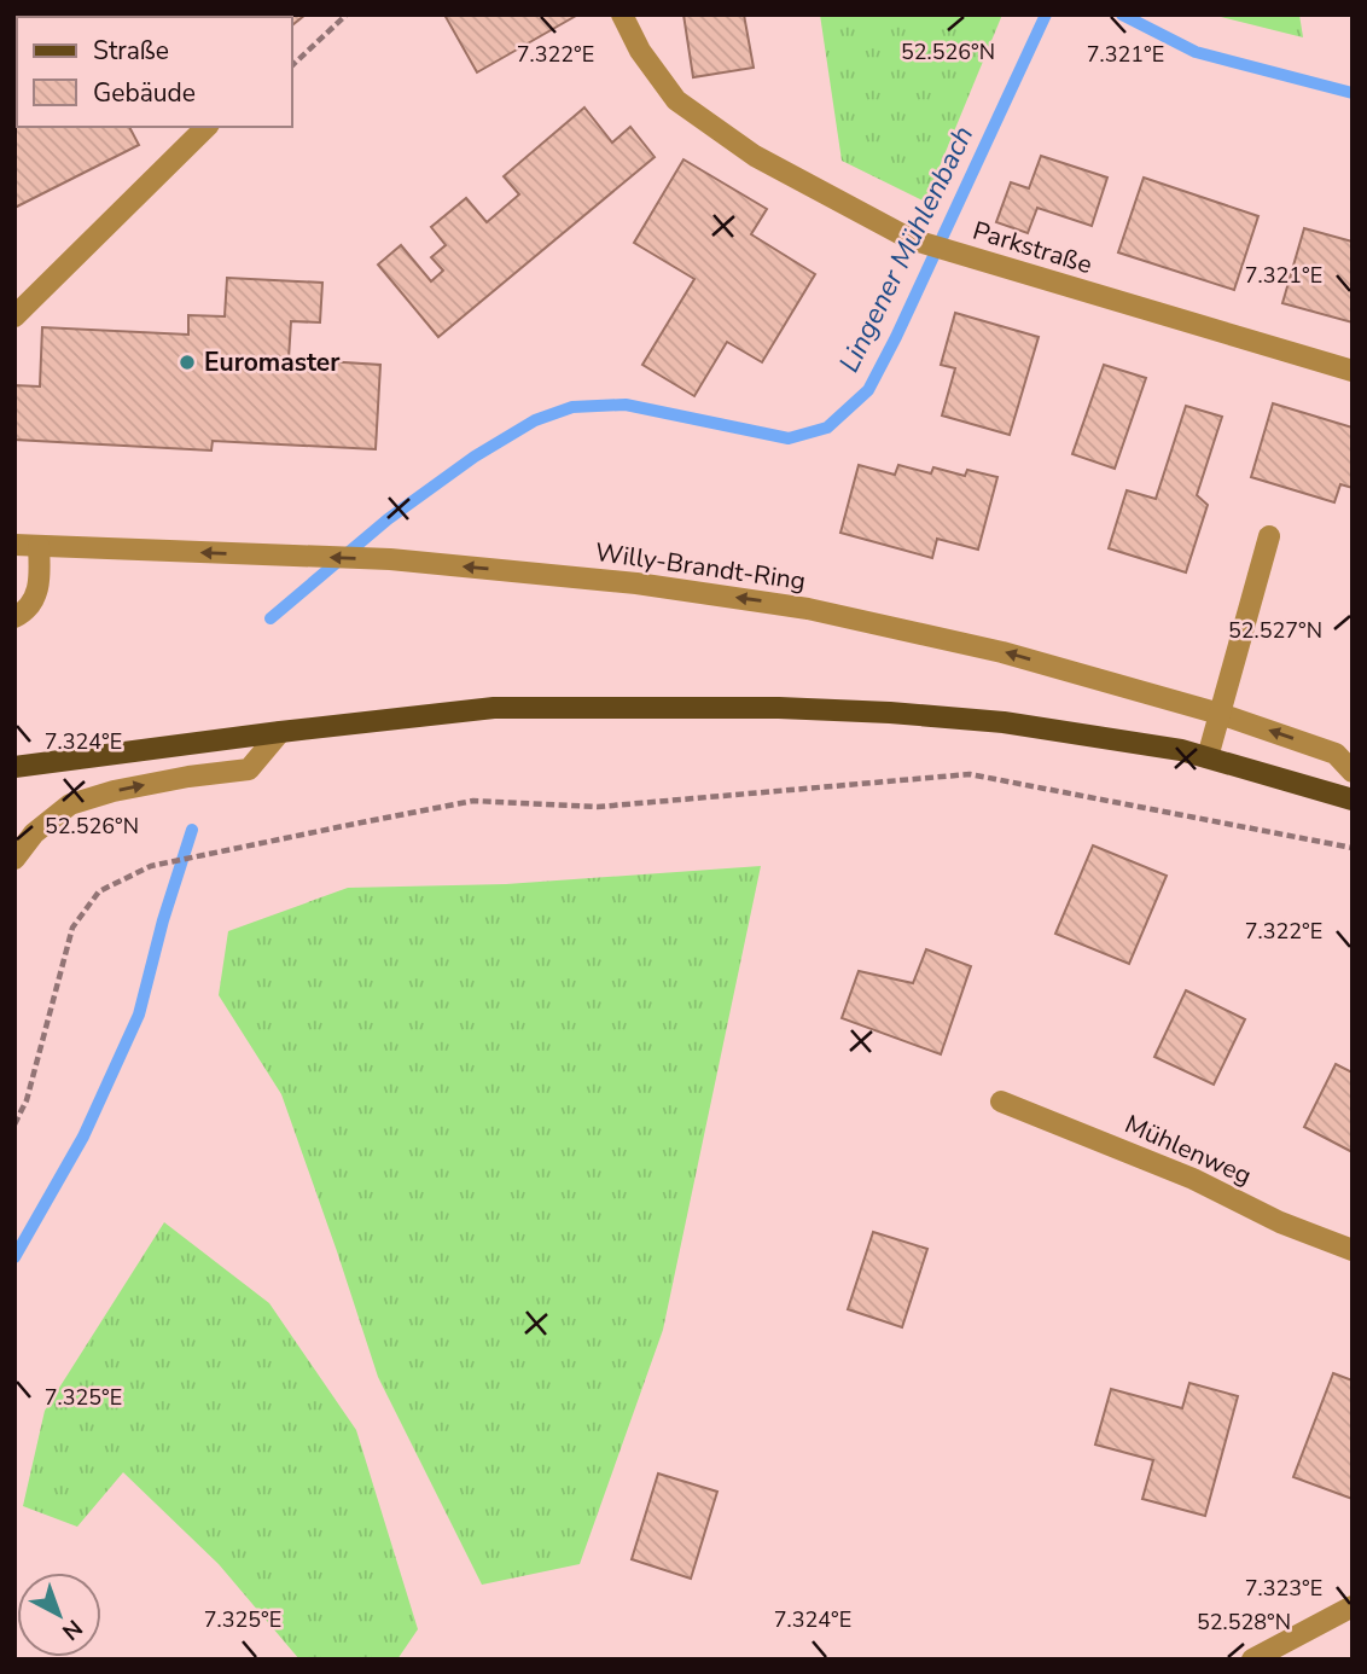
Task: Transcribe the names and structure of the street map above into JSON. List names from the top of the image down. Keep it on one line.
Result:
{"streets":{"street":["Parkstraße","Willy-Brandt-Ring","Mühlenweg"]},"one_way":["Willy-Brandt-Ring"],"water":["Lingener Mühlenbach"],"places":["Euromaster"],"legend":["Straße","Gebäude"],"north":"bottom right","coordinates":["52.526°N","7.322°E","7.321°E","52.527°N","7.324°E","7.325°E","7.323°E","52.528°N"]}
